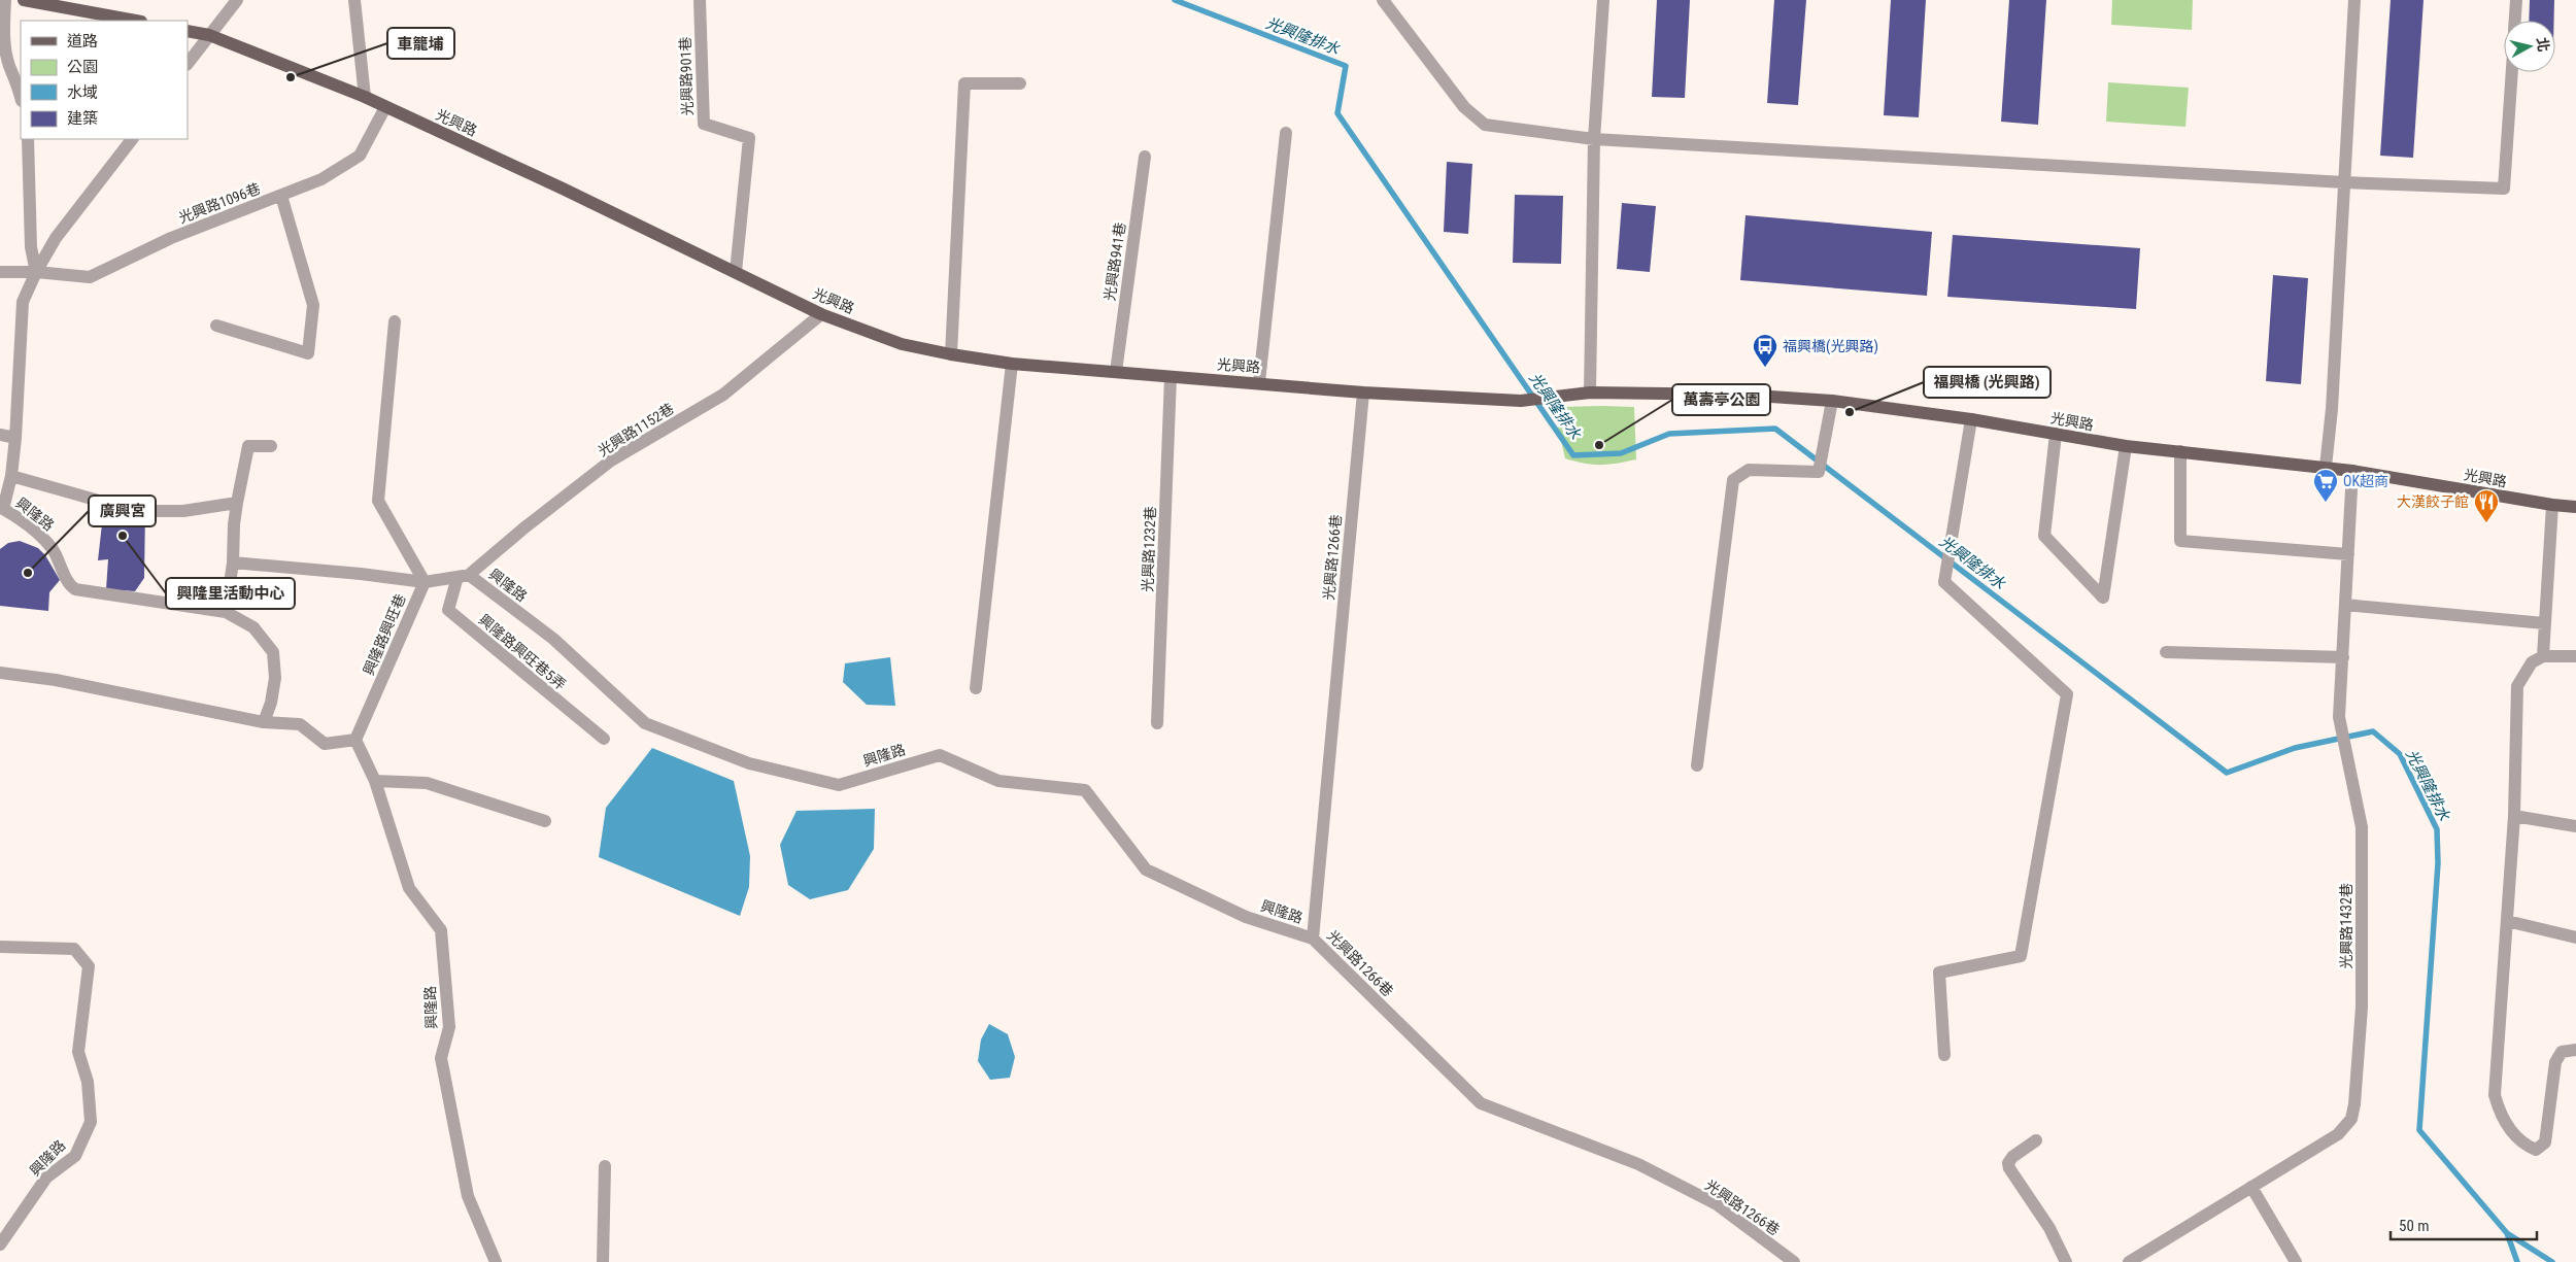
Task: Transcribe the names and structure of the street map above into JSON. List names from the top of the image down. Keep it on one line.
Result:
{"streets":{"main road":["光興路"],"street":["光興路901巷","光興路1096巷","光興路941巷","光興路1152巷","興隆路","光興路1232巷","光興路1266巷","興隆路興旺巷","興隆路興旺巷5弄","光興路1432巷"]},"crossings":[["光興路901巷","光興路"],["光興路","光興路1096巷"],["光興路","光興路941巷"],["光興路","光興路1152巷"],["光興路","光興路1232巷"],["光興路","光興路1266巷"],["光興路","光興路1432巷"],["光興路1096巷","興隆路"],["光興路1152巷","興隆路"],["光興路1152巷","興隆路興旺巷5弄"],["興隆路","光興路1266巷"],["興隆路","興隆路興旺巷"],["興隆路","興隆路興旺巷5弄"]],"water":["光興隆排水"],"places":{"other":["車籠埔","福興橋 (光興路)","萬壽亭公園","興隆里活動中心","廣興宮"],"bus stop":["福興橋(光興路)"],"supermarket":["OK超商"],"restaurant":["大漢餃子館"]},"legend":["道路","公園","水域","建築"],"scale_bar":"50 m","north":"right"}
